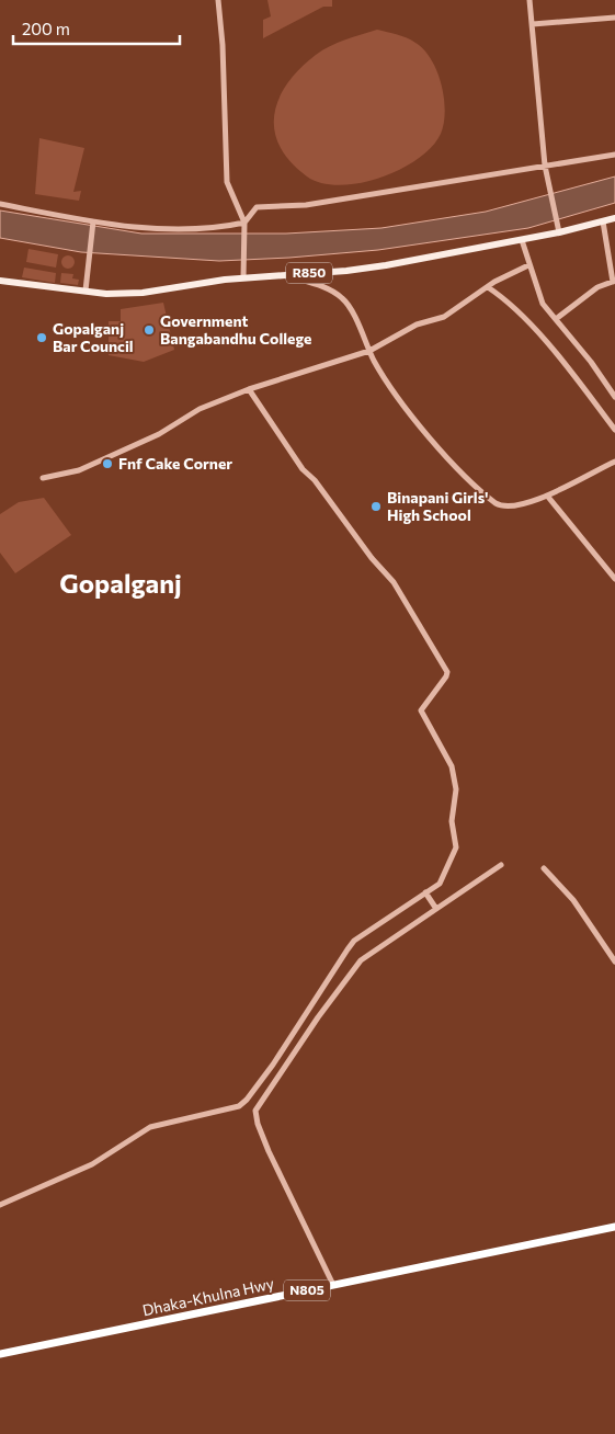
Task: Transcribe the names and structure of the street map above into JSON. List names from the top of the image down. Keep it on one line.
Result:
{"streets":{"highway":["N805","Dhaka-Khulna Hwy"],"main road":["R850"]},"districts":["Gopalganj"],"places":["Government Bangabandhu College","Gopalganj Bar Council","Fnf Cake Corner","Binapani Girls' High School"],"scale_bar":"200 m"}
